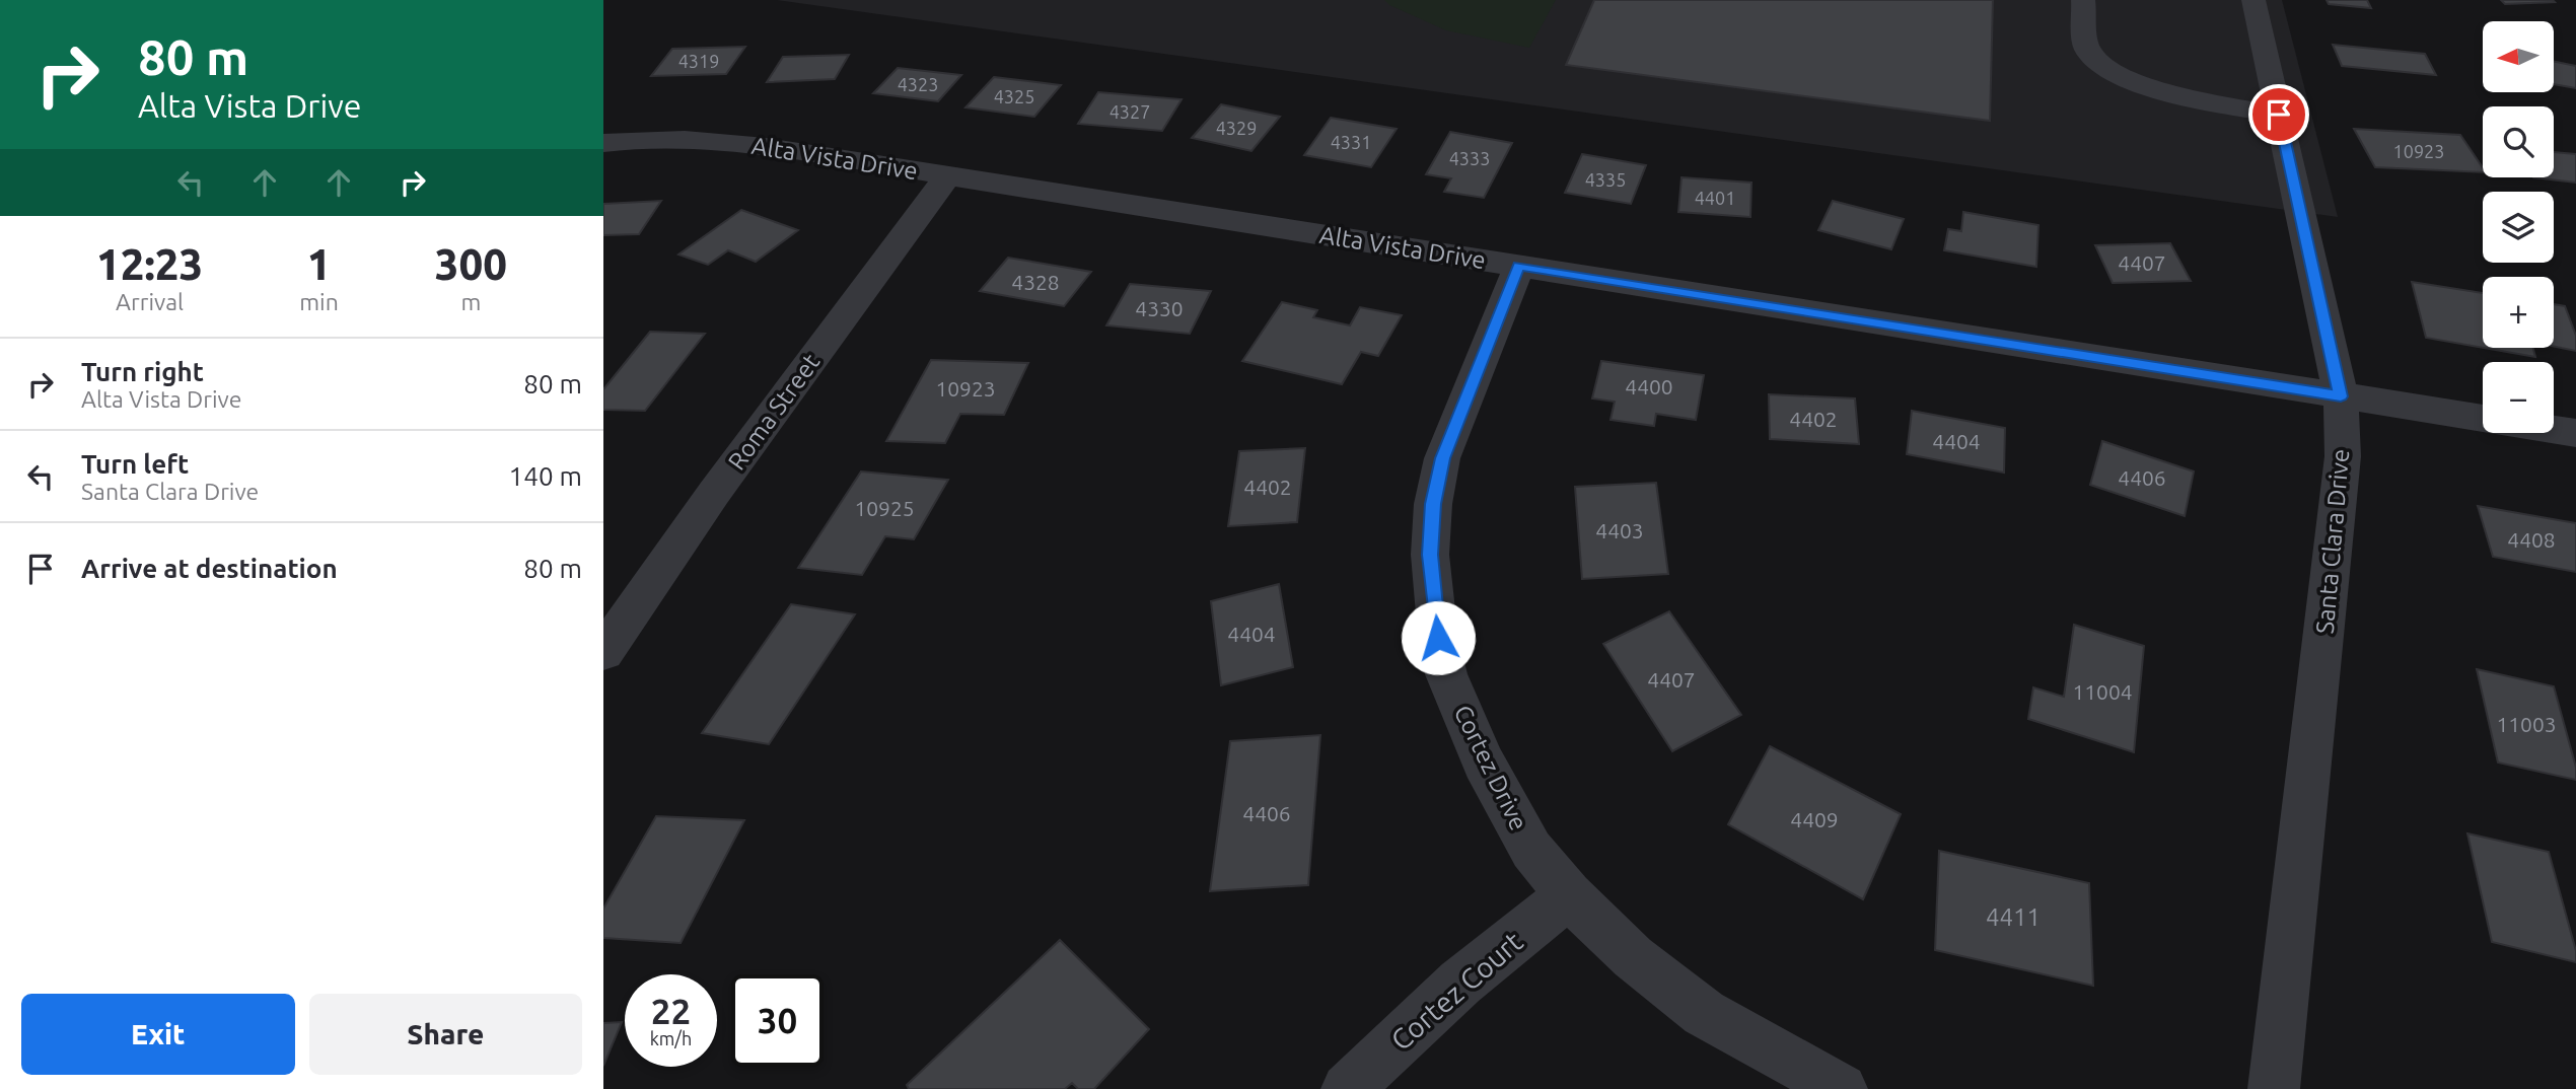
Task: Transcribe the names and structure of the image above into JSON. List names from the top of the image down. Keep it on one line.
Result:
{"streets":{"street":["Alta Vista Drive","Roma Street","Santa Clara Drive","Cortez Drive","Cortez Court"]},"crossings":[["Alta Vista Drive","Roma Street"],["Alta Vista Drive","Santa Clara Drive"],["Alta Vista Drive","Cortez Drive"],["Cortez Drive","Cortez Court"]],"house_numbers":["4319","4323","4325","4327","4329","4331","10923","4333","4335","4401","4407","4328","4330","4400","10923","4402","4404","4406","4402","10925","4403","4408","4404","4407","11004","11003","4406","4409","4411"],"north":"left","page":{"turn":["80 m","Alta Vista Drive"],"map_buttons":["+","−"],"eta":["12:23","Arrival","1","min","300","m"],"list":[{"name":"Turn right","note":"Alta Vista Drive","value":"80 m"},{"name":"Turn left","note":"Santa Clara Drive","value":"140 m"},{"name":"Arrive at destination","value":"80 m"}],"speed":"22 km/h","limit":"30","buttons":["Exit","Share"]}}
